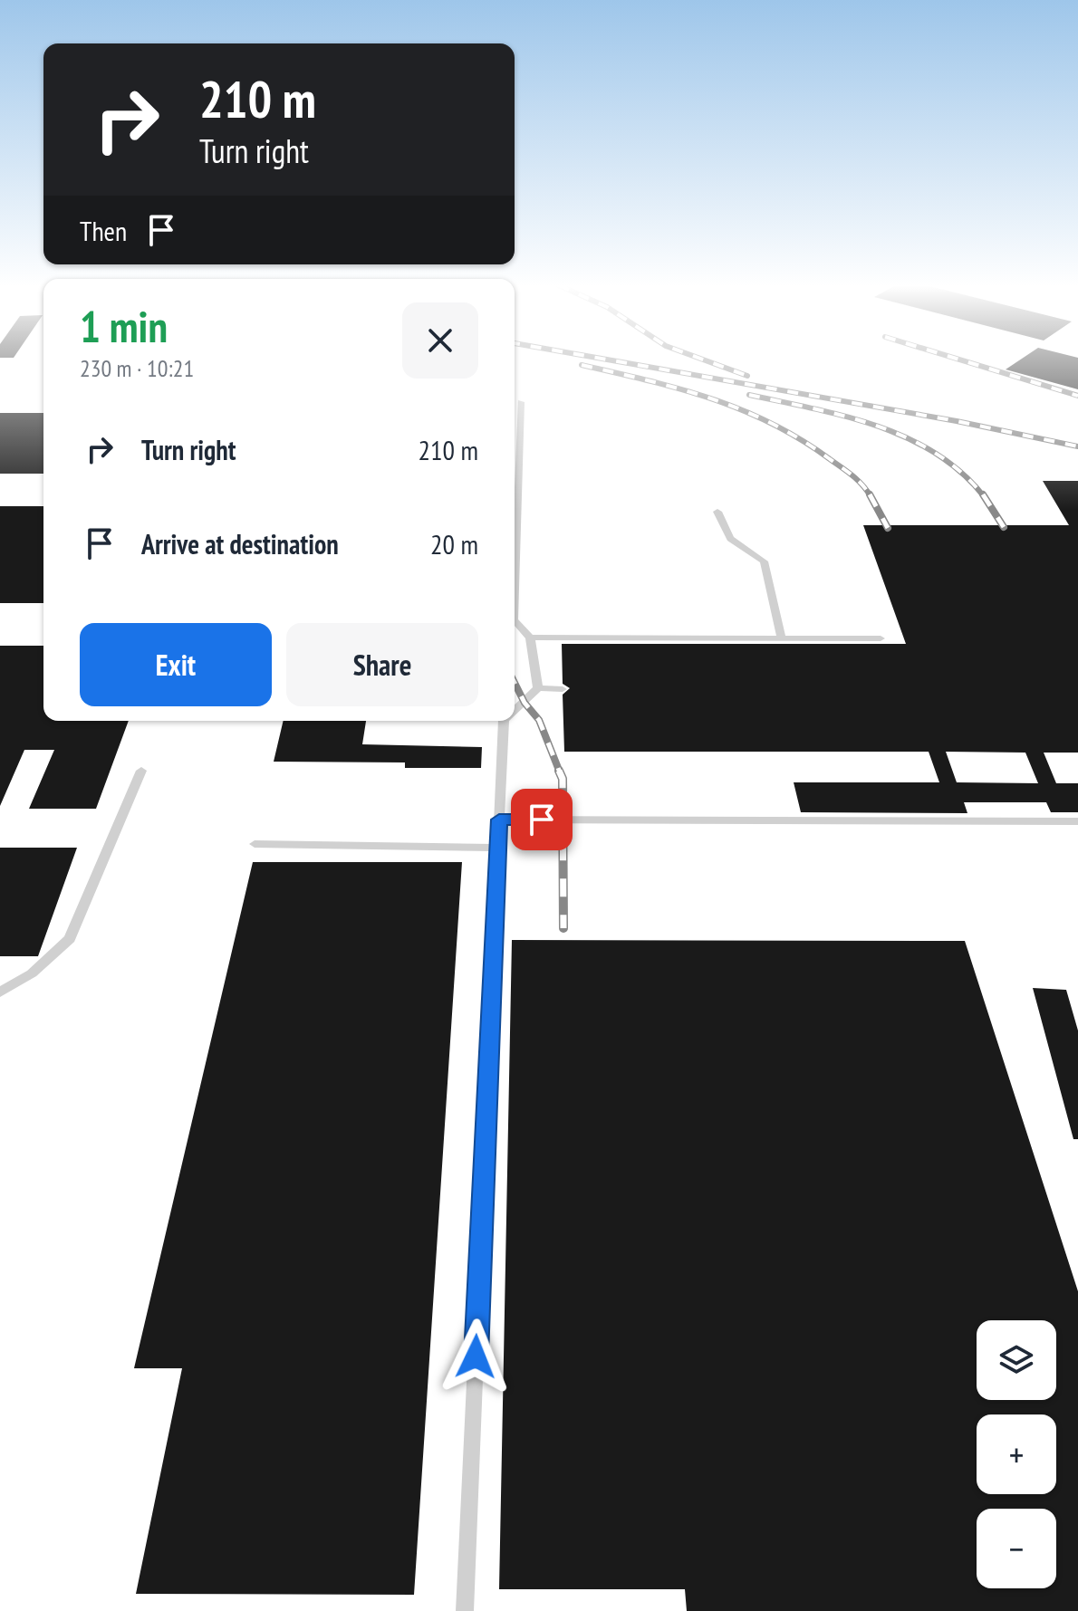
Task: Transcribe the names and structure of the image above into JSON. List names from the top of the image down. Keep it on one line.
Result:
{"page":{"turn":["210 m","Turn right"],"then":"Then","heading":["1 min","230 m · 10:21"],"list":[{"name":"Turn right","value":"210 m"},{"name":"Arrive at destination","value":"20 m"}],"buttons":["Exit","Share"],"map_buttons":["+","−"]}}
